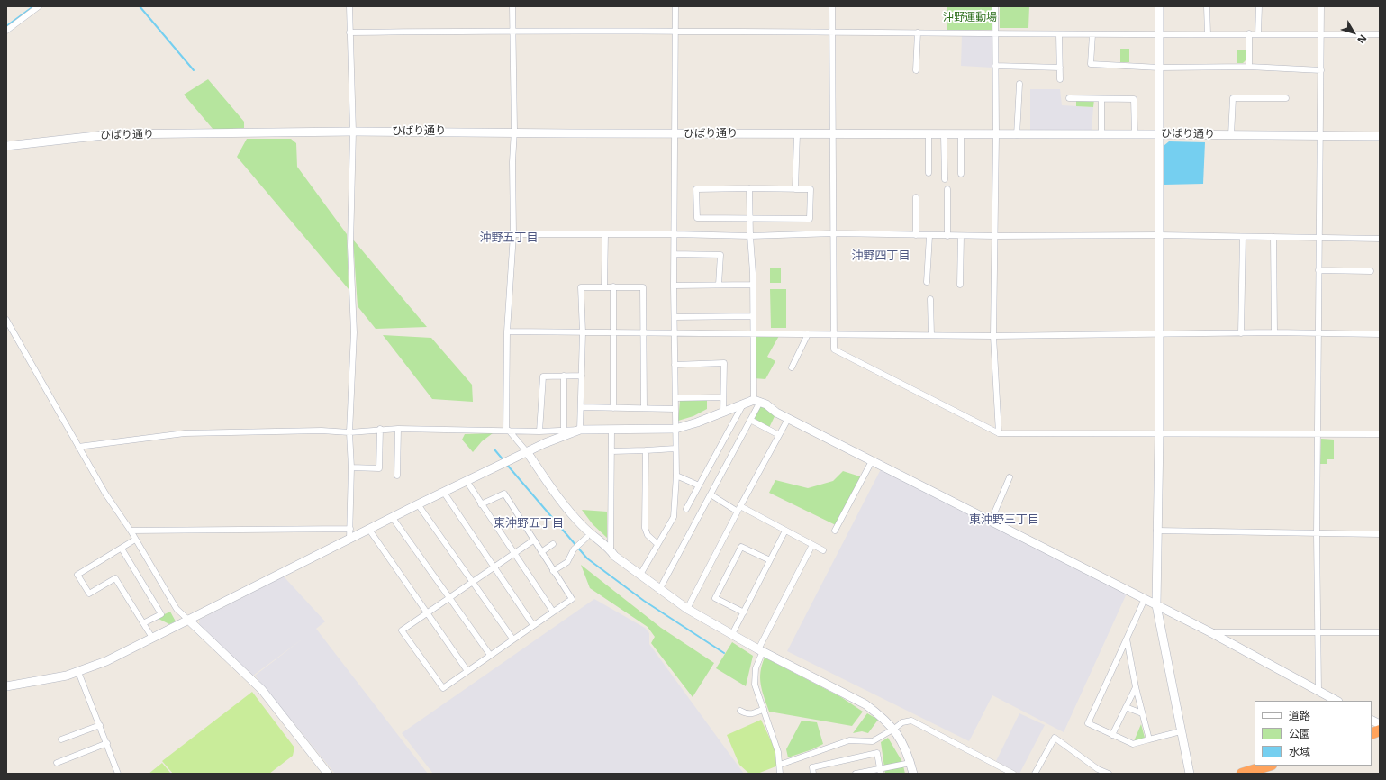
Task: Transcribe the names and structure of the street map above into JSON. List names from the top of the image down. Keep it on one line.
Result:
{"streets":{"street":["ひばり通り"]},"districts":["沖野五丁目","沖野四丁目","東沖野三丁目","東沖野五丁目"],"parks":["沖野運動場"],"legend":["道路","公園","水域"],"north":"bottom right"}
